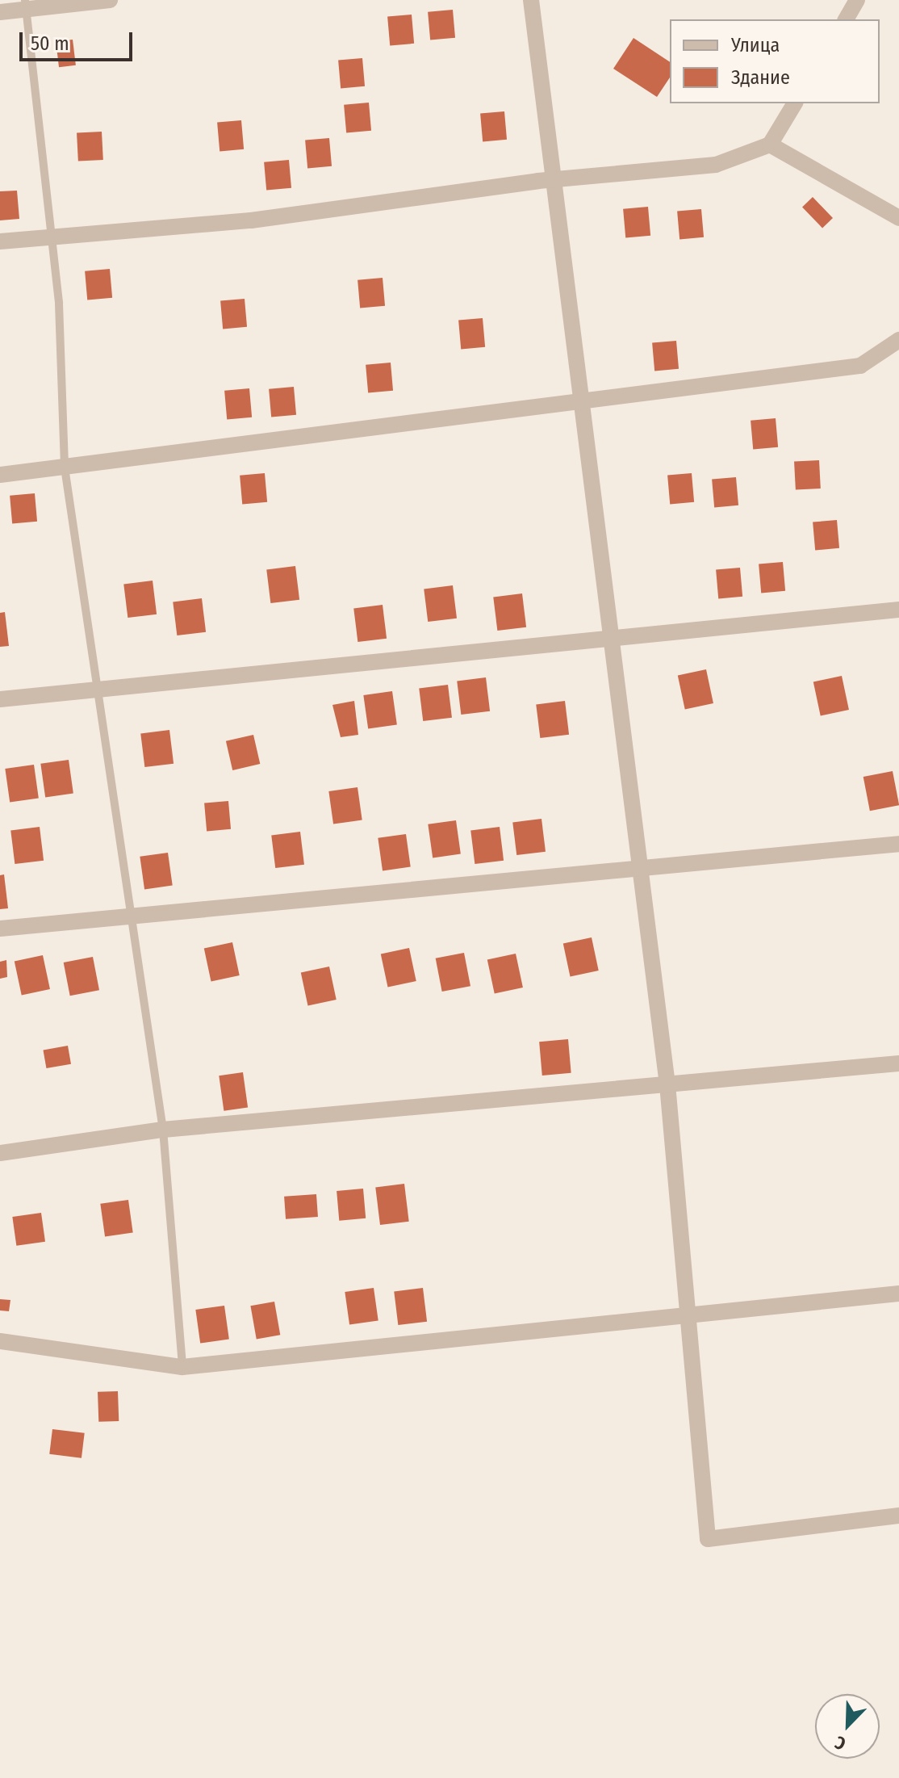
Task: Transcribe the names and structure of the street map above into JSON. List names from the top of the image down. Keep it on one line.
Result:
{"legend":["Улица","Здание"],"scale_bar":"50 m","north":"bottom left"}
